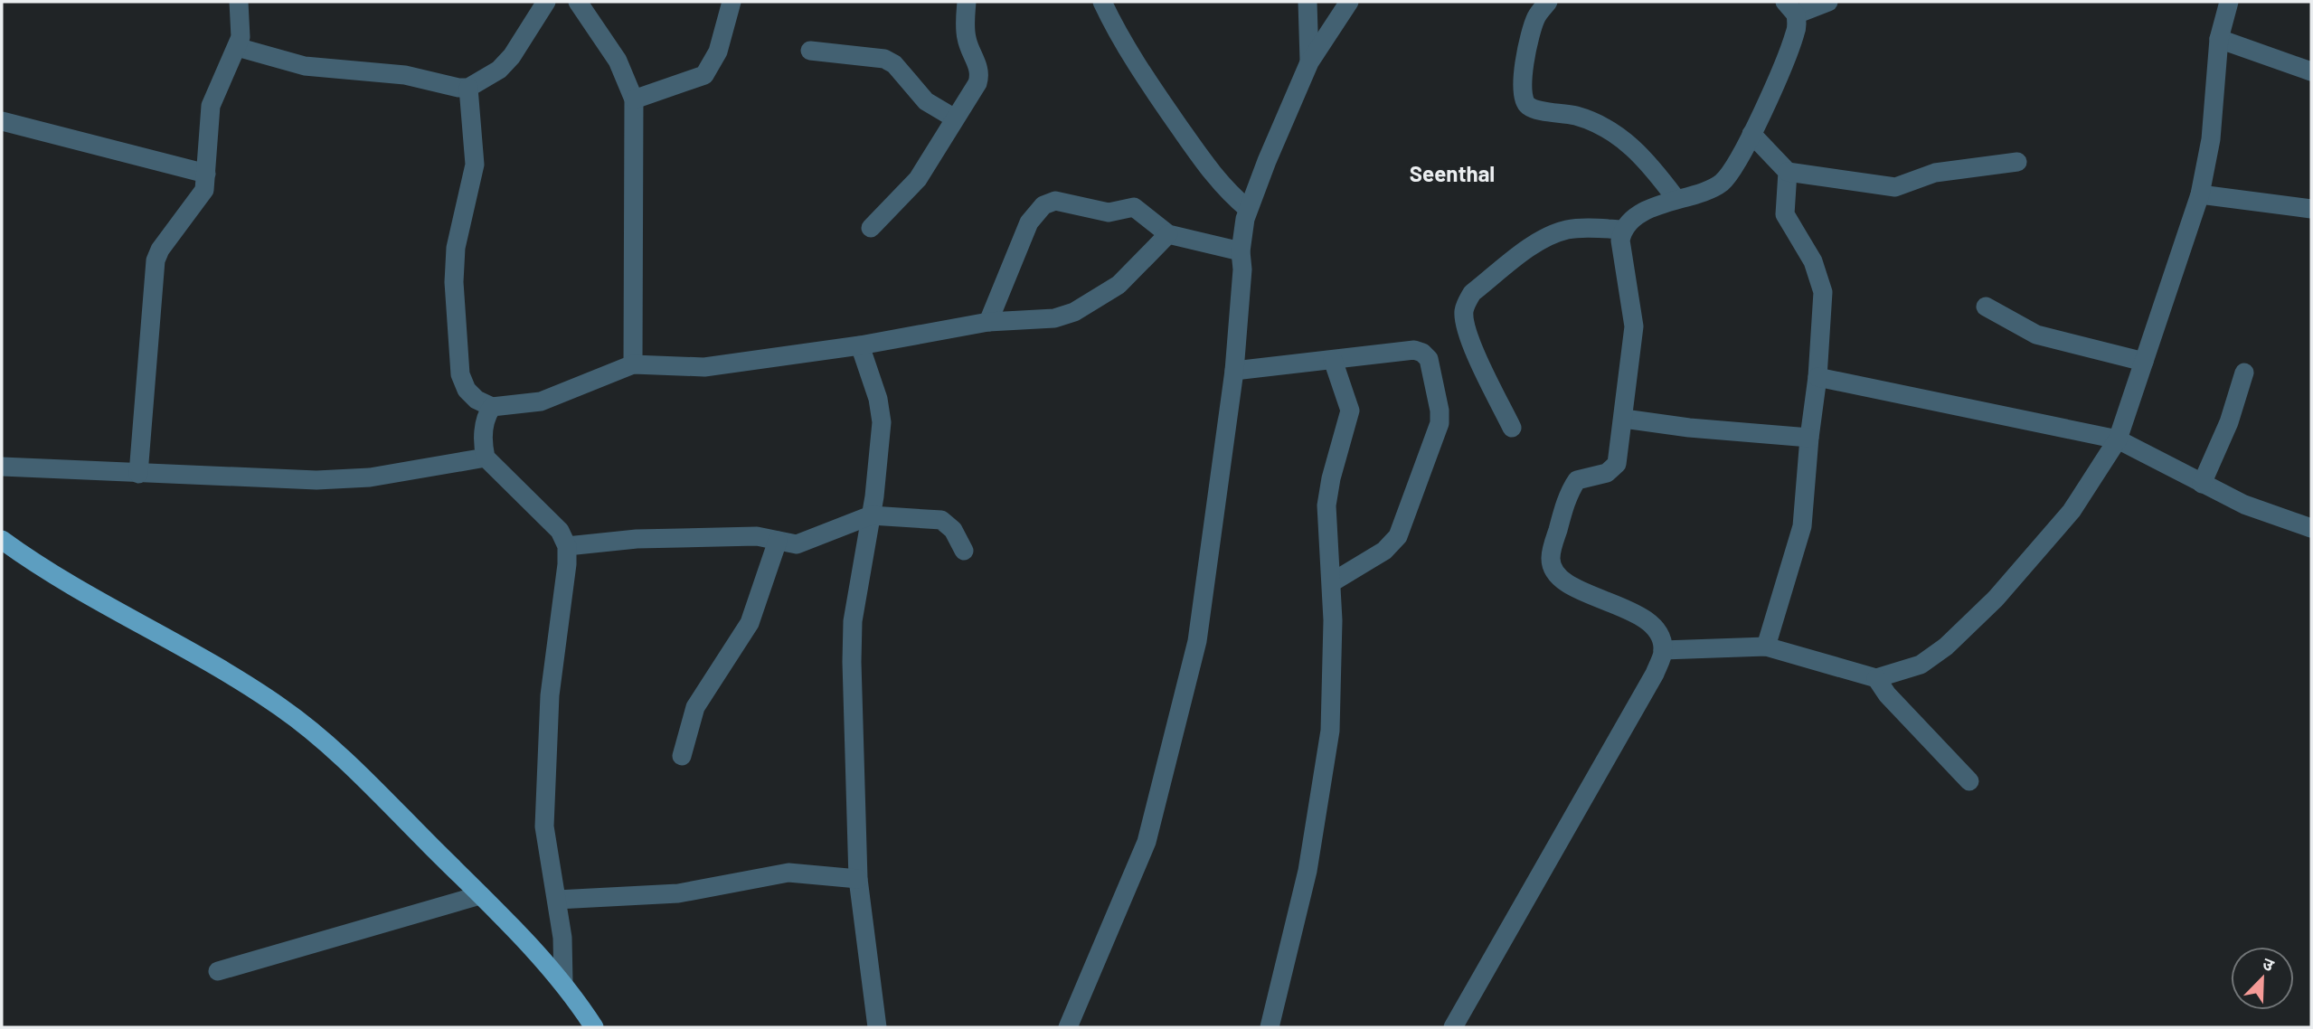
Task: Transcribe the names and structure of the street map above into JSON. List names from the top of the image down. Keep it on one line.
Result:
{"districts":["Seenthal"],"north":"top right"}
